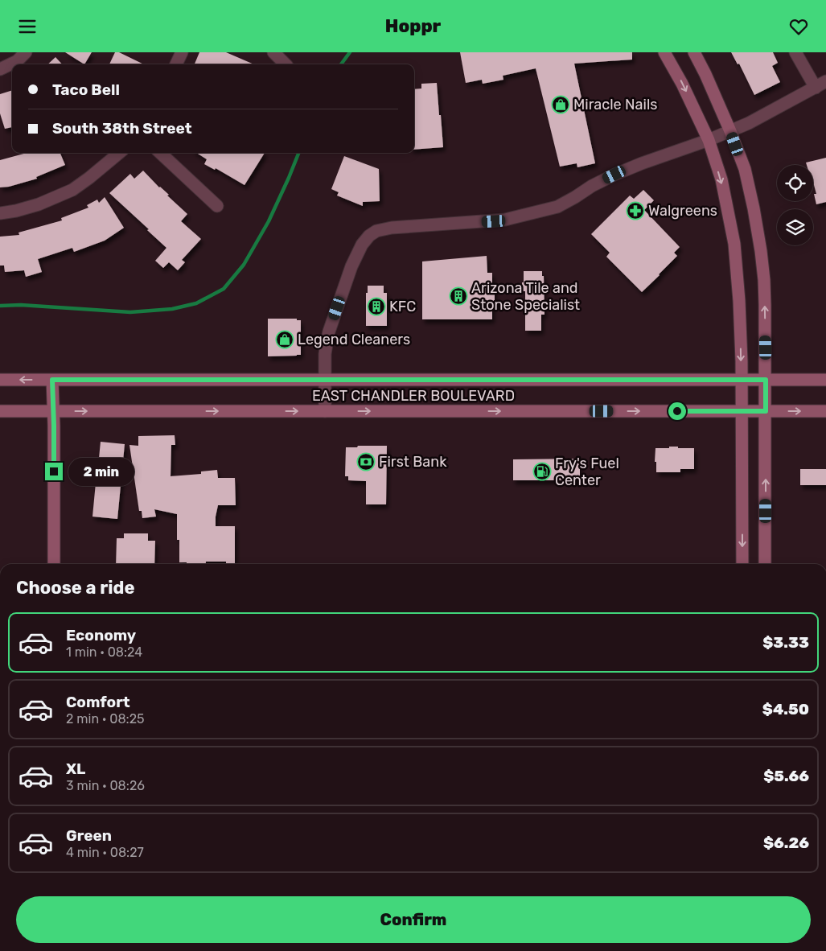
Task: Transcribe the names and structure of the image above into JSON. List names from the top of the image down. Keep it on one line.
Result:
{"streets":{"main road":["EAST CHANDLER BOULEVARD"]},"places":{"shop":["Miracle Nails","Legend Cleaners"],"pharmacy":["Walgreens"],"building":["Arizona Tile and Stone Specialist","KFC"],"bank":["First Bank"],"fuel station":["Fry's Fuel Center"]},"page":{"header":"Hoppr","banner":["Taco Bell","South 38th Street"],"bubble":"2 min","heading":"Choose a ride","list":[{"name":"Economy","note":"1 min · 08:24","value":"$3.33"},{"name":"Comfort","note":"2 min · 08:25","value":"$4.50"},{"name":"XL","note":"3 min · 08:26","value":"$5.66"},{"name":"Green","note":"4 min · 08:27","value":"$6.26"}],"buttons":"Confirm"}}
